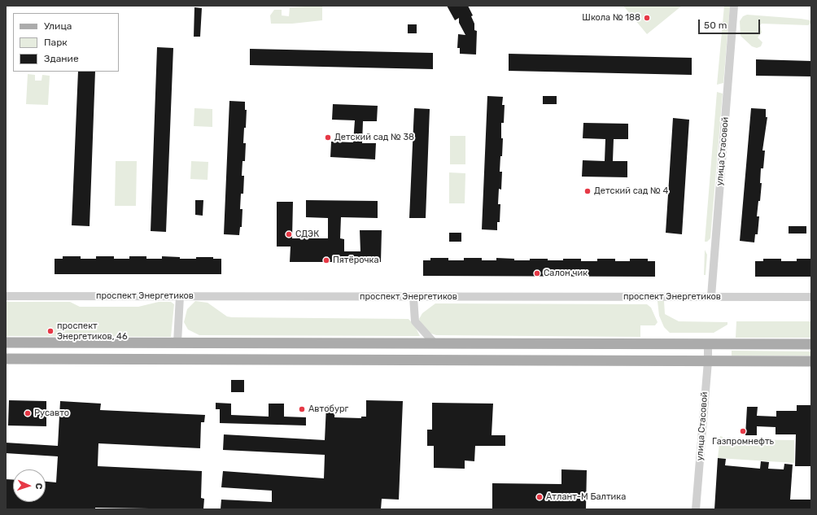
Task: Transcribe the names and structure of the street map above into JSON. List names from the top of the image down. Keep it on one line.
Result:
{"streets":{"street":["улица Стасовой","проспект Энергетиков"]},"crossings":[["улица Стасовой","проспект Энергетиков"]],"places":["Школа № 188","Детский сад № 38","Детский сад № 4","СДЭК","Пятёрочка","Салон чик","проспект Энергетиков, 46","Автобург","Русавто","Газпромнефть","Атлант-М Балтика"],"legend":["Улица","Парк","Здание"],"scale_bar":"50 m","north":"right"}
